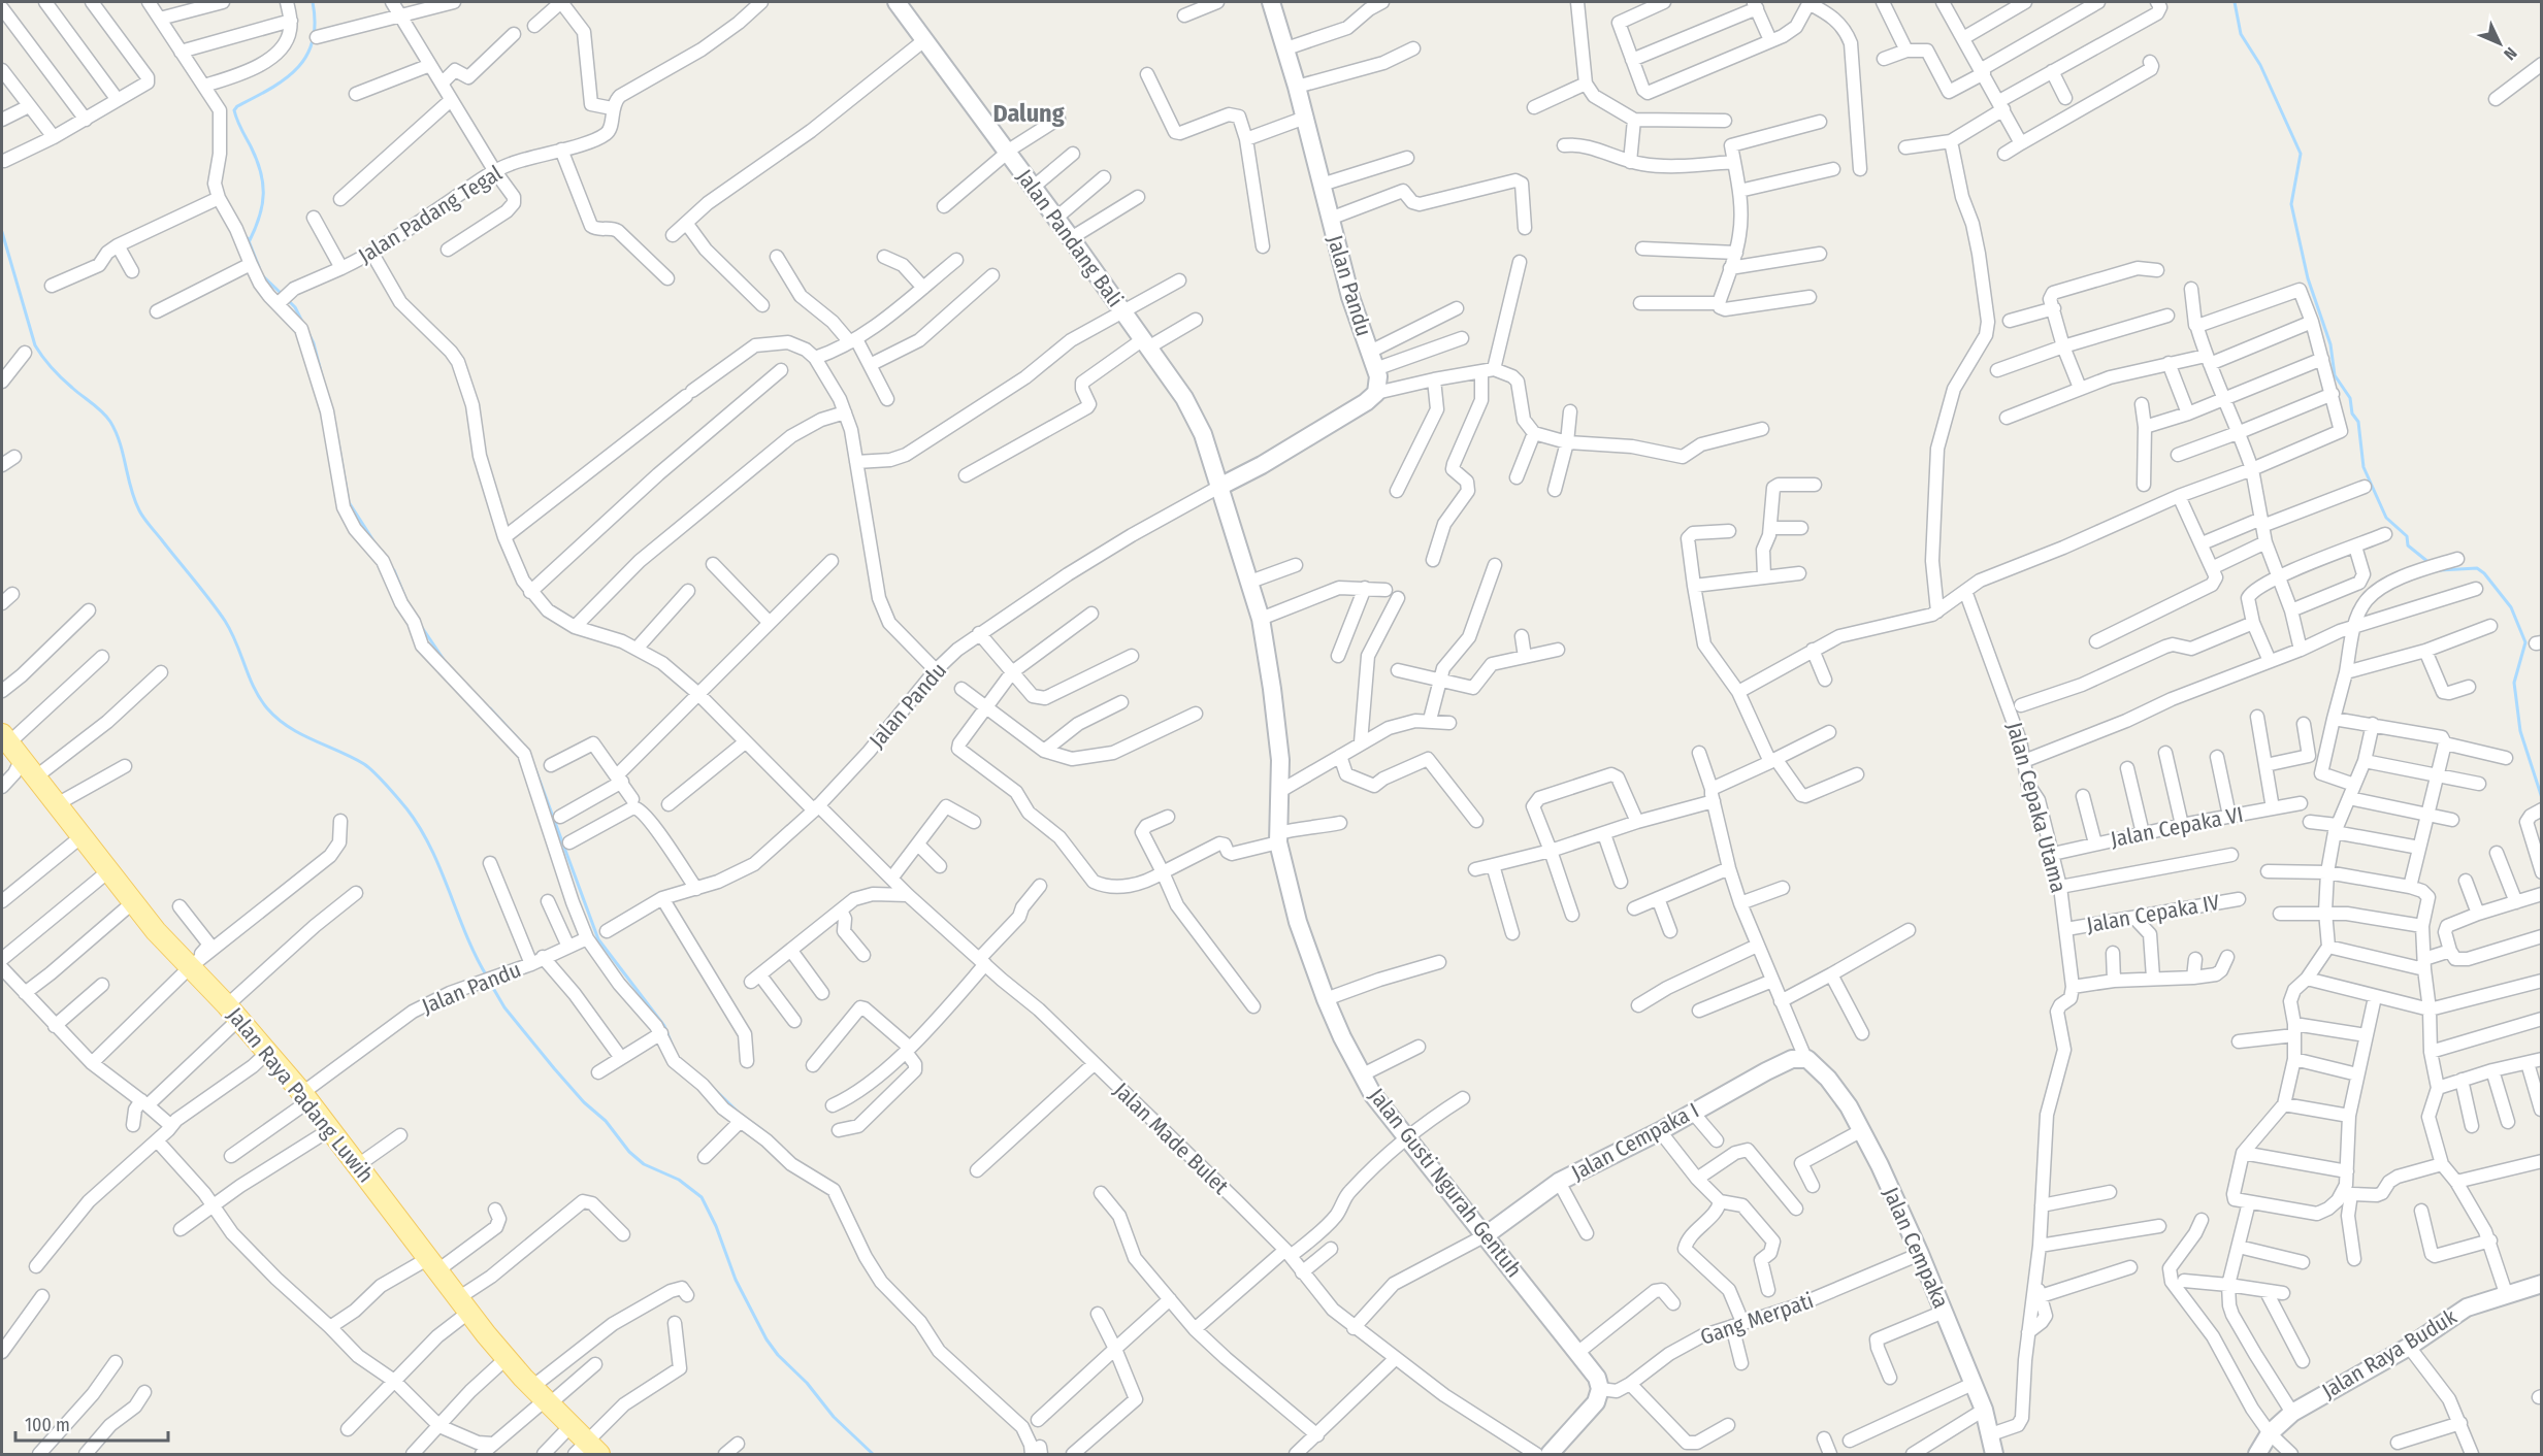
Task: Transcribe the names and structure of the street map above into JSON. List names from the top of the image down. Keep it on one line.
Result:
{"streets":{"main road":["Jalan Raya Padang Luwih"],"street":["Jalan Padang Tegal","Jalan Pandang Bali","Jalan Pandu","Jalan Cepaka Utama","Jalan Cepaka VI","Jalan Cepaka IV","Jalan Made Bulet","Jalan Cempaka I","Jalan Gusti Ngurah Gentuh","Jalan Cempaka","Gang Merpati","Jalan Raya Buduk"]},"crossings":[["Jalan Padang Tegal","Jalan Made Bulet"],["Jalan Pandang Bali","Jalan Pandu"],["Jalan Pandang Bali","Jalan Gusti Ngurah Gentuh"],["Jalan Pandu","Jalan Raya Padang Luwih"],["Jalan Pandu","Jalan Made Bulet"],["Jalan Pandu","Jalan Gusti Ngurah Gentuh"],["Jalan Cepaka Utama","Jalan Cepaka VI"],["Jalan Cepaka Utama","Jalan Cepaka IV"],["Jalan Cempaka I","Jalan Gusti Ngurah Gentuh"],["Jalan Cempaka I","Jalan Cempaka"],["Jalan Gusti Ngurah Gentuh","Gang Merpati"],["Jalan Cempaka","Gang Merpati"]],"districts":["Dalung"],"scale_bar":"100 m","north":"bottom right"}
